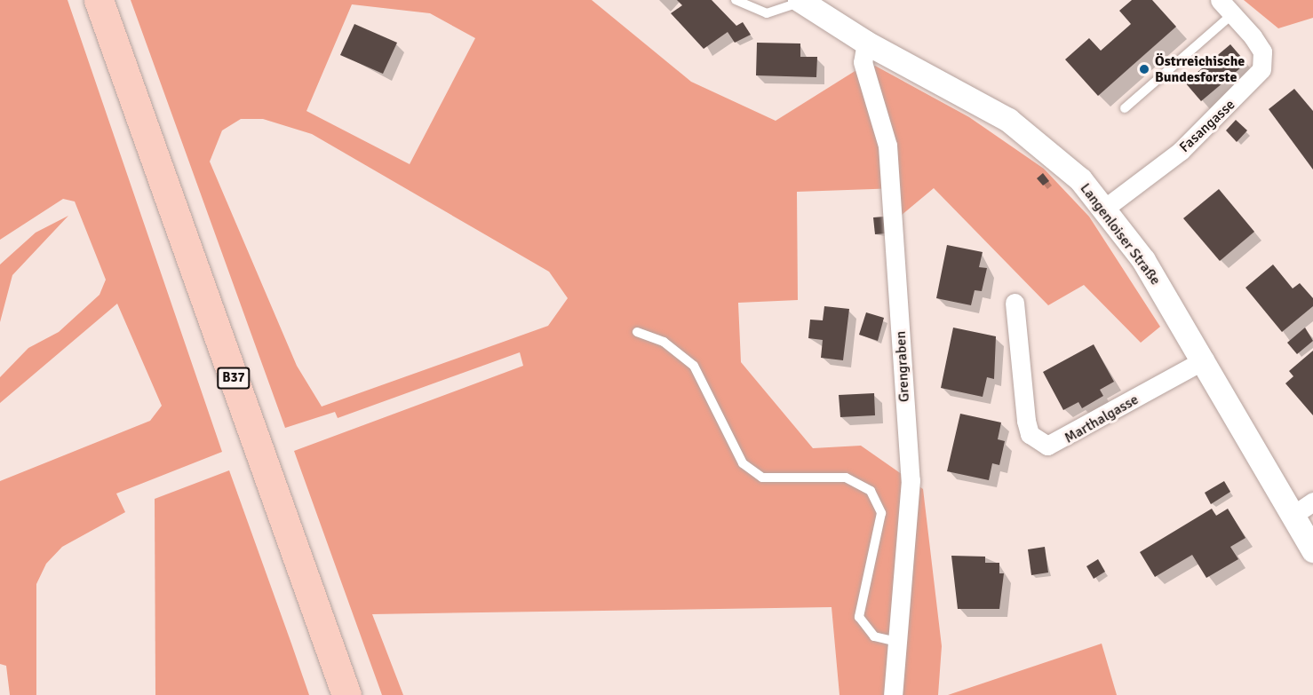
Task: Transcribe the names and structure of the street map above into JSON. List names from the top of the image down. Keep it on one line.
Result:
{"streets":{"main road":["B37"],"street":["Fasangasse","Langenloiser Straße","Grengraben","Marthalgasse"]},"crossings":[["Fasangasse","Langenloiser Straße"],["Langenloiser Straße","Grengraben"],["Langenloiser Straße","Marthalgasse"]],"places":["Östrreichische Bundesforste"]}
